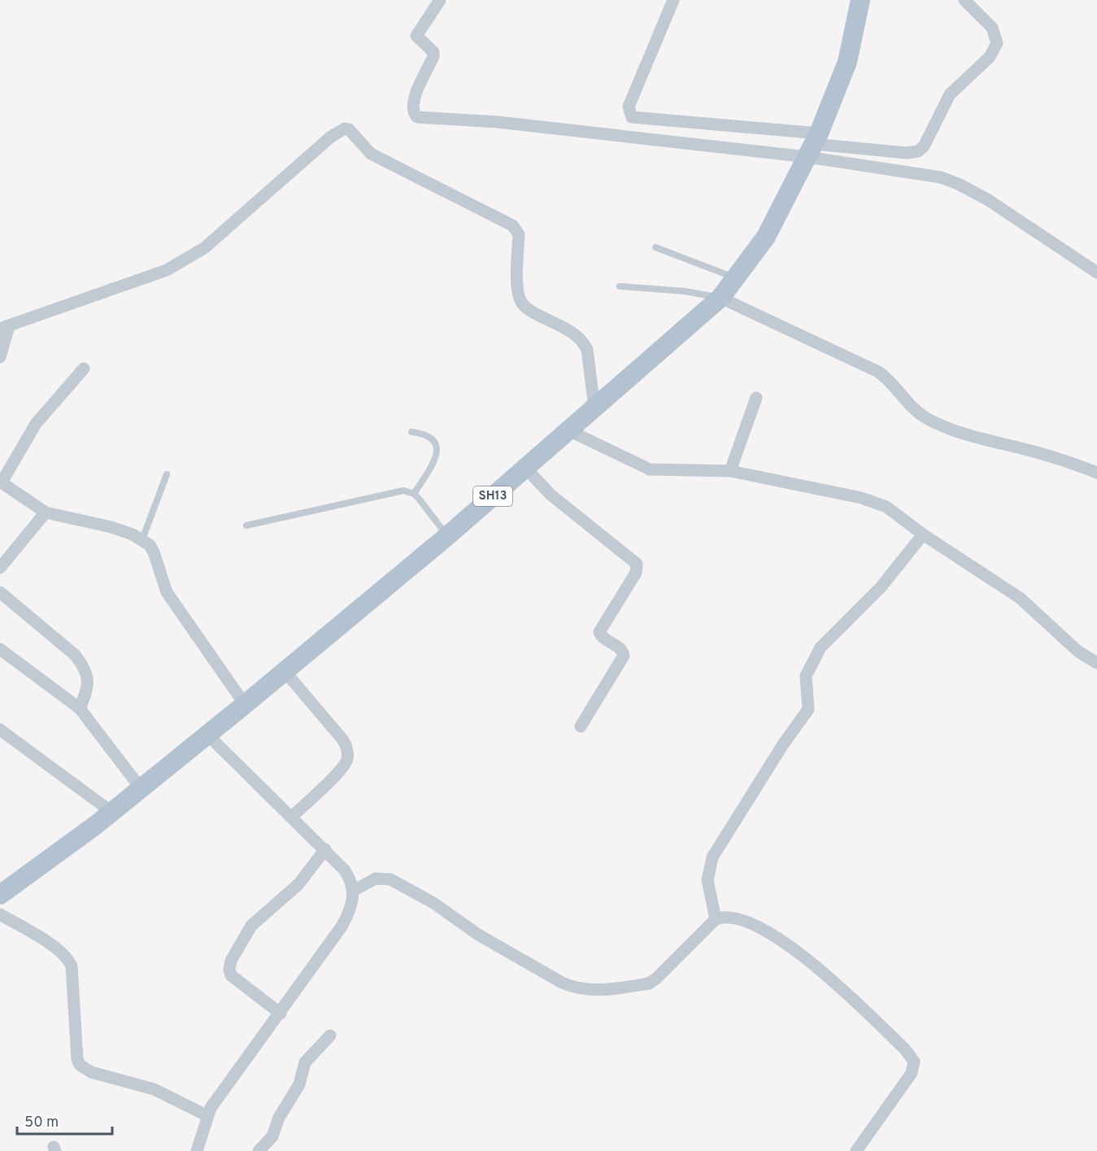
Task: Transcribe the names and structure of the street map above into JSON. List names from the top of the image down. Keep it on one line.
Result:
{"streets":{"main road":["SH13"]},"scale_bar":"50 m"}
